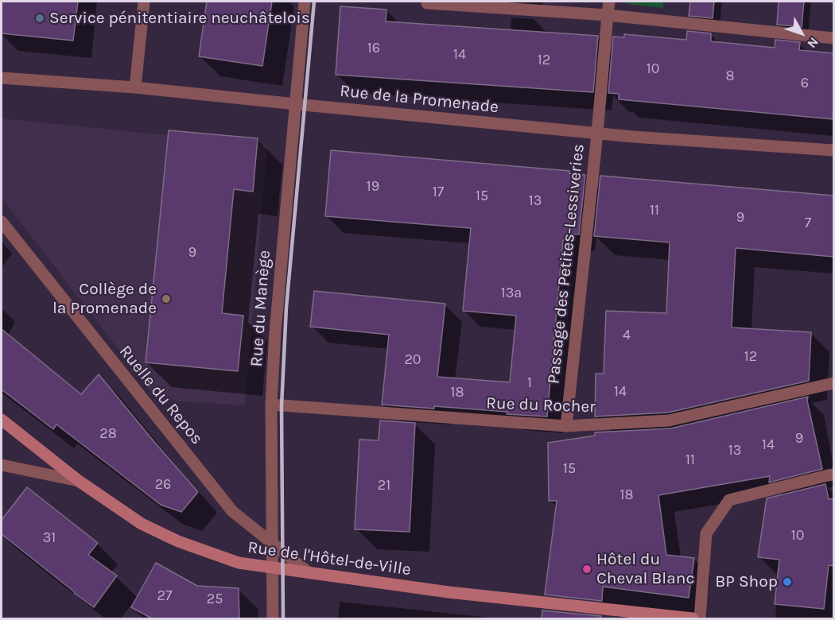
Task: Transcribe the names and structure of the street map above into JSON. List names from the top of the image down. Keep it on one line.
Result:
{"streets":{"main road":["Rue de l'Hôtel-de-Ville"],"street":["Rue de la Promenade","Passage des Petites-Lessiveries","Rue du Manège","Ruelle du Repos","Rue du Rocher"]},"crossings":[["Rue de la Promenade","Passage des Petites-Lessiveries"],["Rue de la Promenade","Rue du Manège"],["Passage des Petites-Lessiveries","Rue du Rocher"],["Rue du Manège","Rue du Rocher"],["Ruelle du Repos","Rue de l'Hôtel-de-Ville"]],"places":["Service pénitentiaire neuchâtelois","Collège de la Promenade","Hôtel du Cheval Blanc","BP Shop"],"house_numbers":["16","14","12","10","8","6","19","17","15","13","11","9","7","9","13a","4","12","20","1","14","18","28","9","14","13","11","15","26","21","18","10","31","27","25"],"north":"bottom right"}
